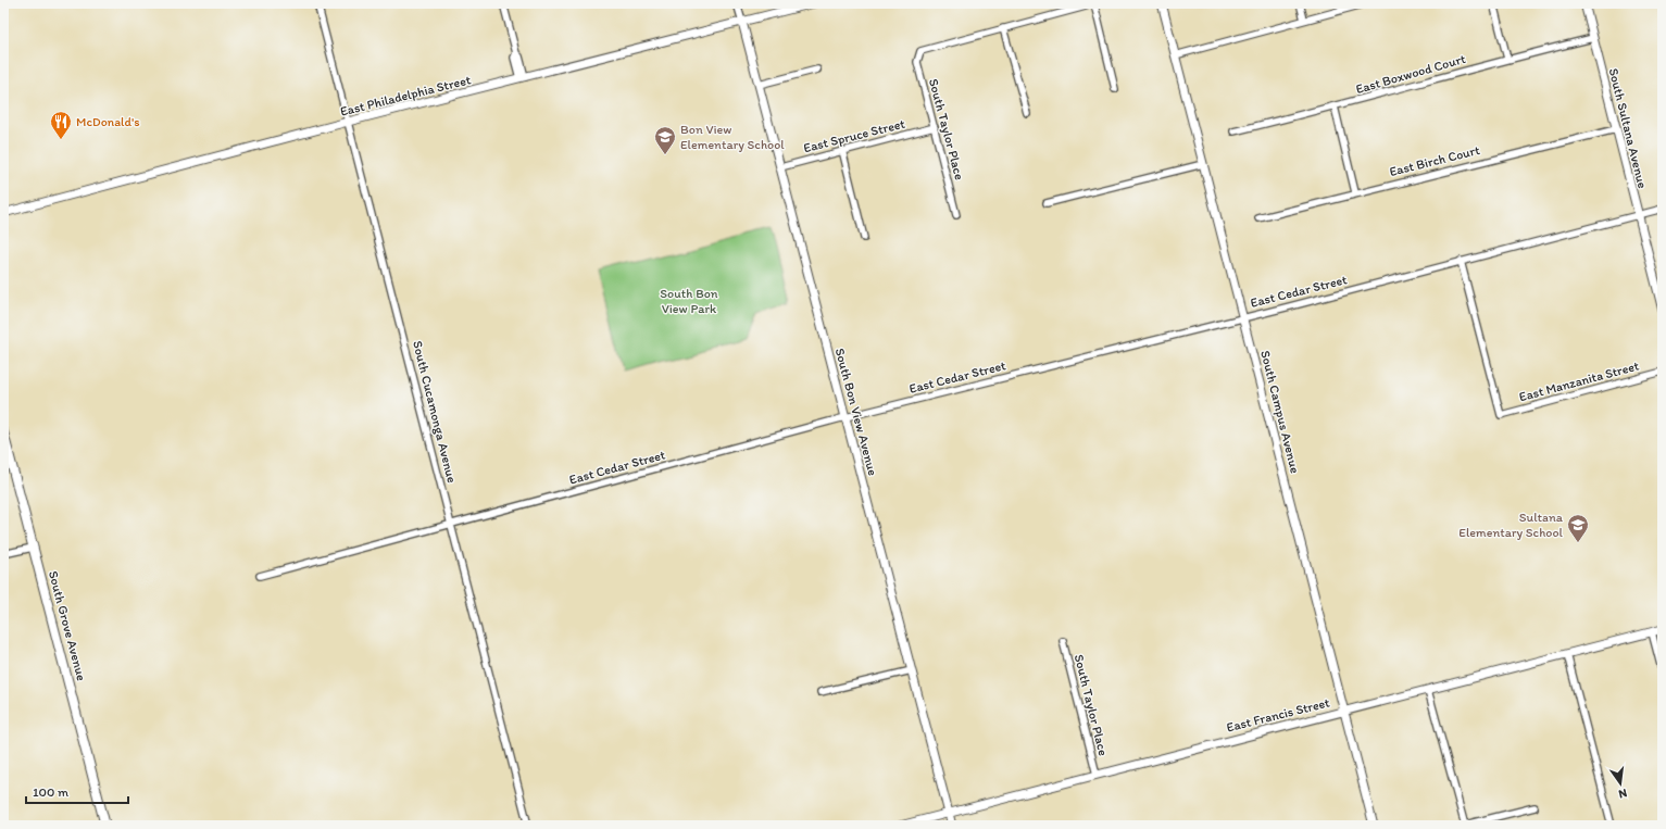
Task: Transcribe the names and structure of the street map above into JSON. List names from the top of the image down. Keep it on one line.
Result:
{"streets":{"main road":["South Grove Avenue"],"street":["East Boxwood Court","East Philadelphia Street","South Sultana Avenue","South Taylor Place","East Spruce Street","East Birch Court","East Cedar Street","East Manzanita Street","South Cucamonga Avenue","South Bon View Avenue","South Campus Avenue","East Francis Street"]},"crossings":[["East Boxwood Court","South Sultana Avenue"],["East Philadelphia Street","South Cucamonga Avenue"],["East Philadelphia Street","South Bon View Avenue"],["South Sultana Avenue","East Birch Court"],["South Sultana Avenue","East Cedar Street"],["South Taylor Place","East Spruce Street"],["South Taylor Place","East Francis Street"],["East Spruce Street","South Bon View Avenue"],["East Cedar Street","East Manzanita Street"],["East Cedar Street","South Cucamonga Avenue"],["East Cedar Street","South Bon View Avenue"],["East Cedar Street","South Campus Avenue"],["South Bon View Avenue","East Francis Street"],["South Campus Avenue","East Francis Street"]],"parks":["South Bon View Park"],"places":{"restaurant":["McDonald's"],"school or university":["Bon View Elementary School","Sultana Elementary School"]},"scale_bar":"100 m","north":"bottom"}
